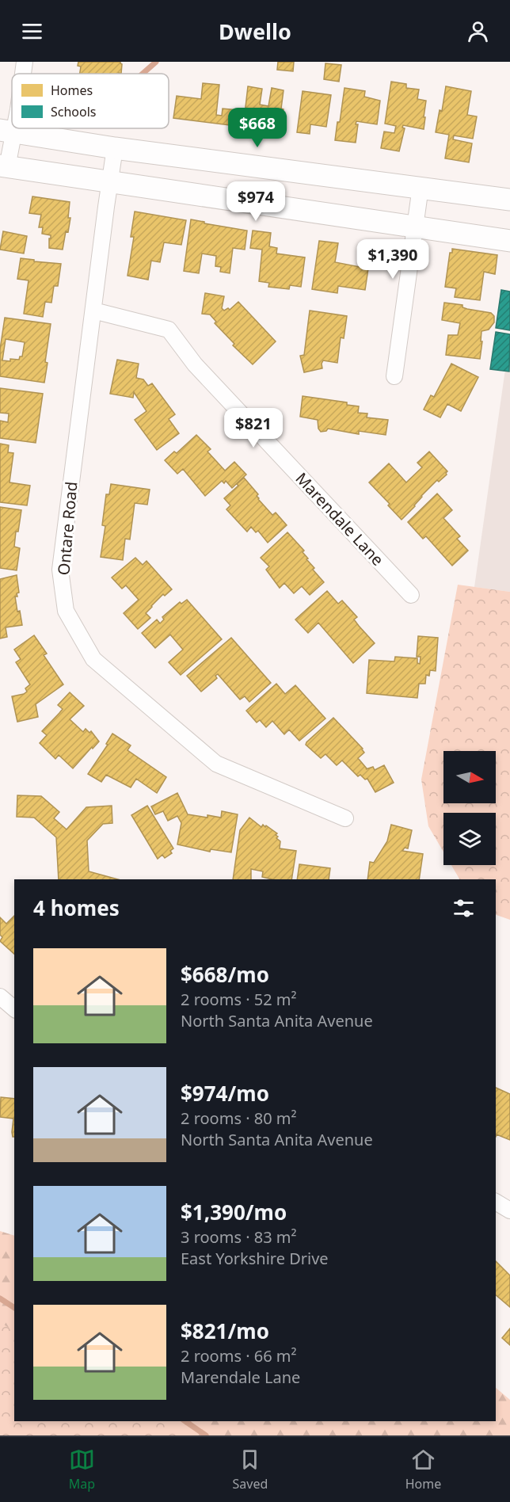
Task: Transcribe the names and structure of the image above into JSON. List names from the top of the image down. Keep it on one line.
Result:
{"streets":{"street":["Marendale Lane","Ontare Road"]},"crossings":[["Marendale Lane","Ontare Road"]],"legend":["Homes","Schools"],"north":"right","page":{"header":"Dwello","price":["$668","$974","$1,390","$821"],"heading":"4 homes","list":[{"name":"$668/mo","note":"2 rooms · 52 m² · North Santa Anita Avenue"},{"name":"$974/mo","note":"2 rooms · 80 m² · North Santa Anita Avenue"},{"name":"$1,390/mo","note":"3 rooms · 83 m² · East Yorkshire Drive"},{"name":"$821/mo","note":"2 rooms · 66 m² · Marendale Lane"}],"tabs":["Map","Saved","Home"]}}
